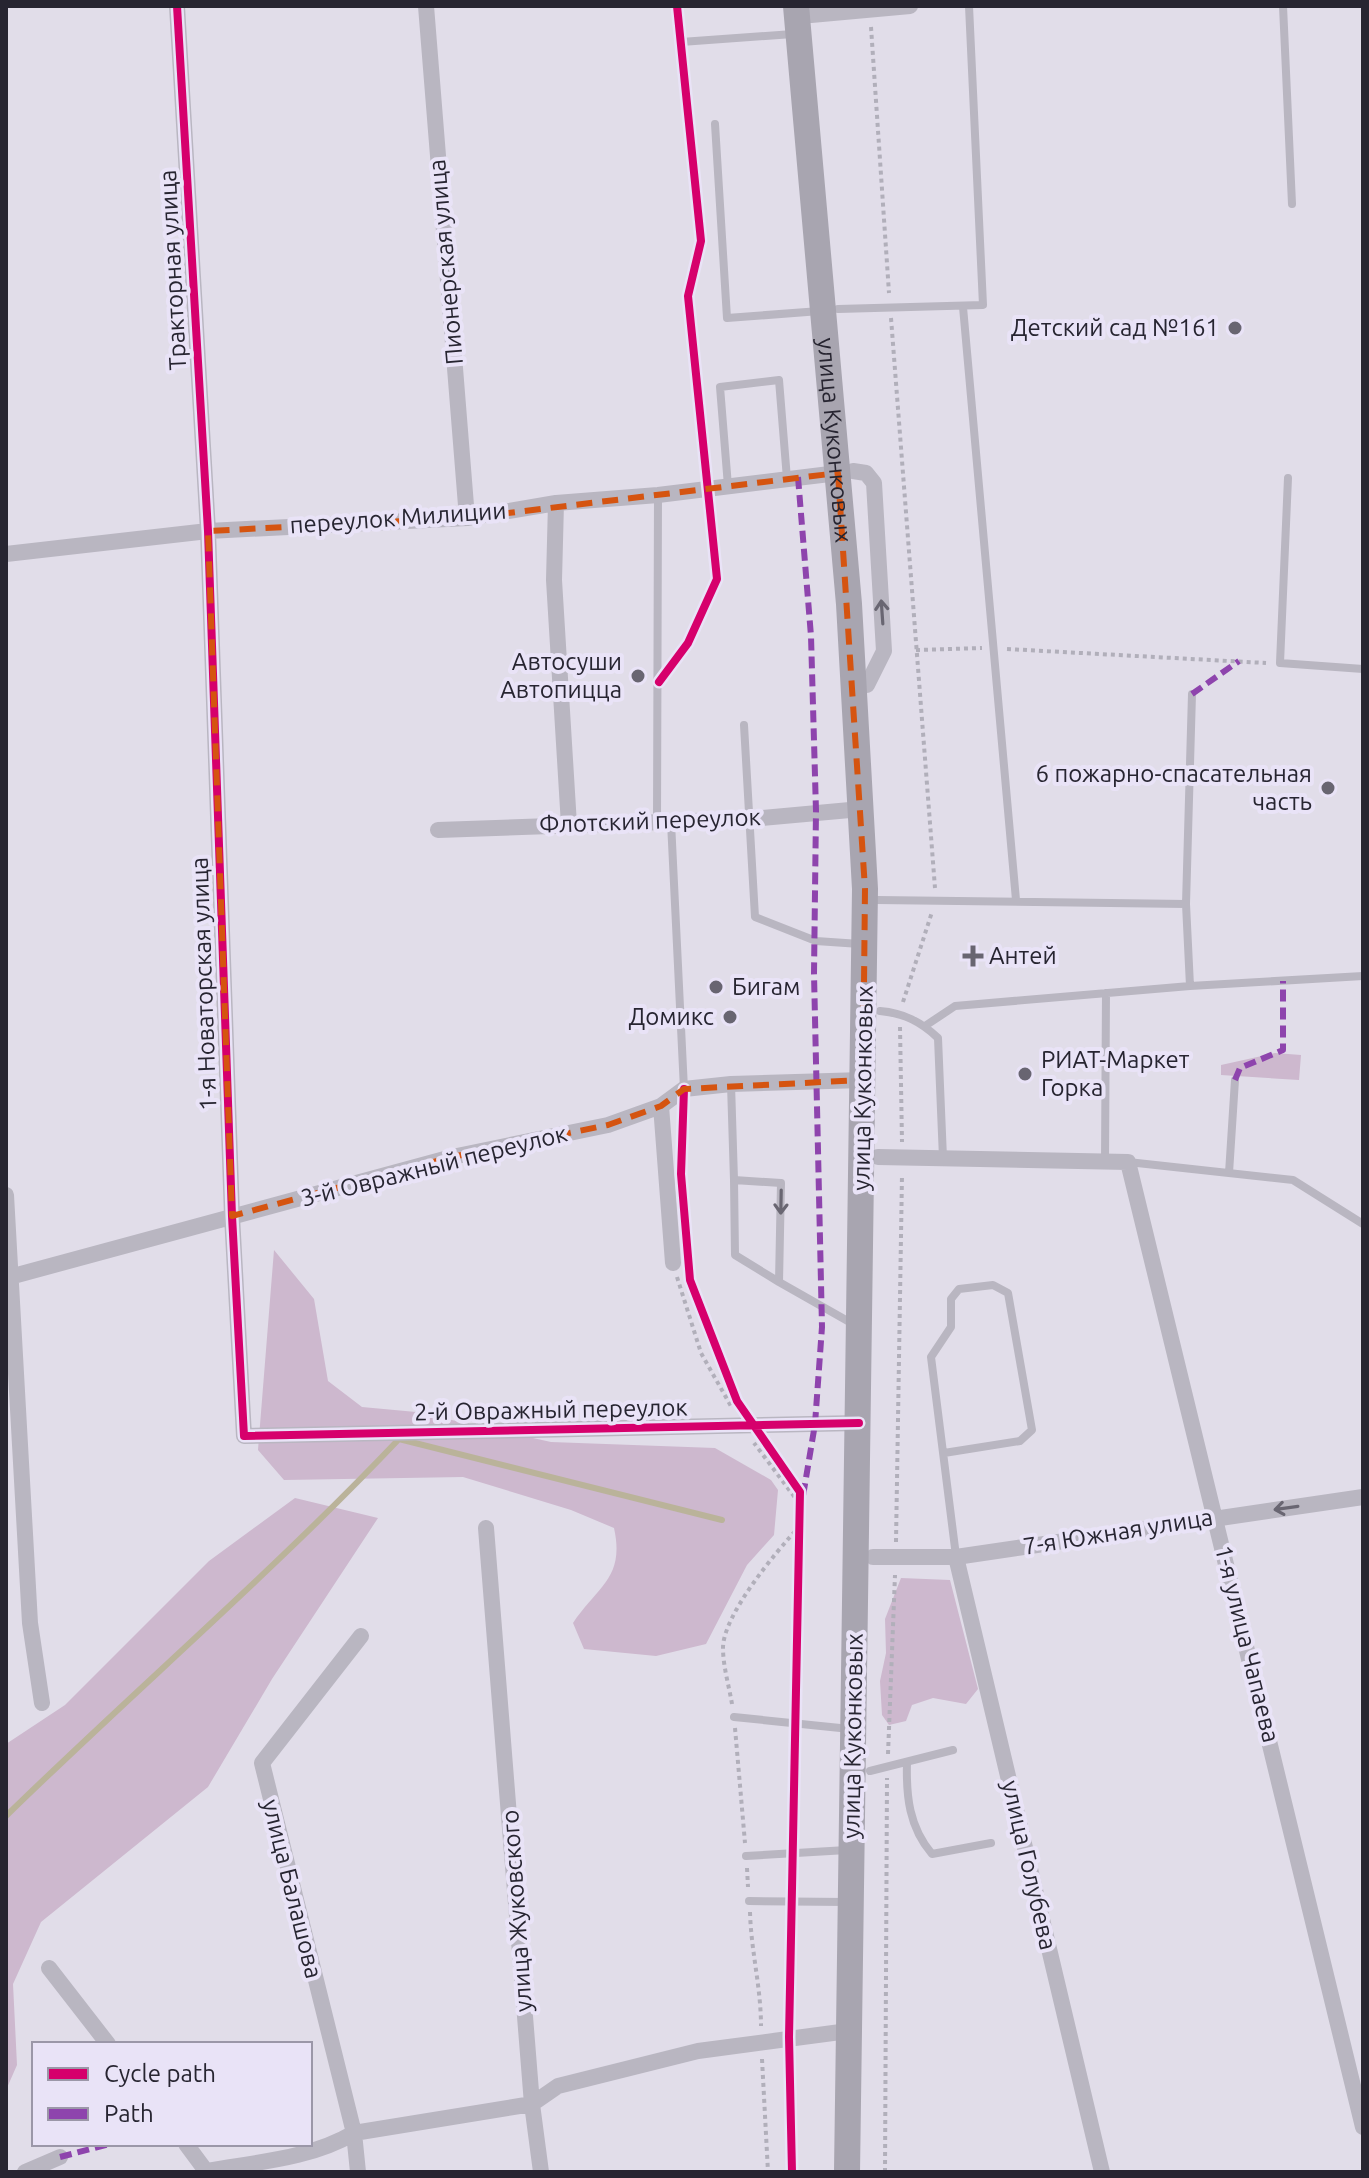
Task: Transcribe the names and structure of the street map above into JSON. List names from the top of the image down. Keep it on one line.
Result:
{"streets":{"main road":["улица Куконковых"],"street":["Пионерская улица","Тракторная улица","переулок Милиции","Флотский переулок","1-я Новаторская улица","3-й Овражный переулок","2-й Овражный переулок","7-я Южная улица","1-я улица Чапаева","улица Голубева","улица Балашова","улица Жуковского"]},"crossings":[["Пионерская улица","переулок Милиции"],["Тракторная улица","переулок Милиции"],["Тракторная улица","1-я Новаторская улица"],["улица Куконковых","переулок Милиции"],["улица Куконковых","Флотский переулок"],["улица Куконковых","2-й Овражный переулок"],["улица Куконковых","7-я Южная улица"],["переулок Милиции","1-я Новаторская улица"],["1-я Новаторская улица","3-й Овражный переулок"],["1-я Новаторская улица","2-й Овражный переулок"],["7-я Южная улица","1-я улица Чапаева"],["7-я Южная улица","улица Голубева"]],"places":{"other":["Детский сад №161","Автосуши Автопицца","6 пожарно-спасательная часть","Бигам","Домикс","РИАТ-Маркет Горка"],"health":["Антей"]},"legend":["Cycle path","Path"]}
